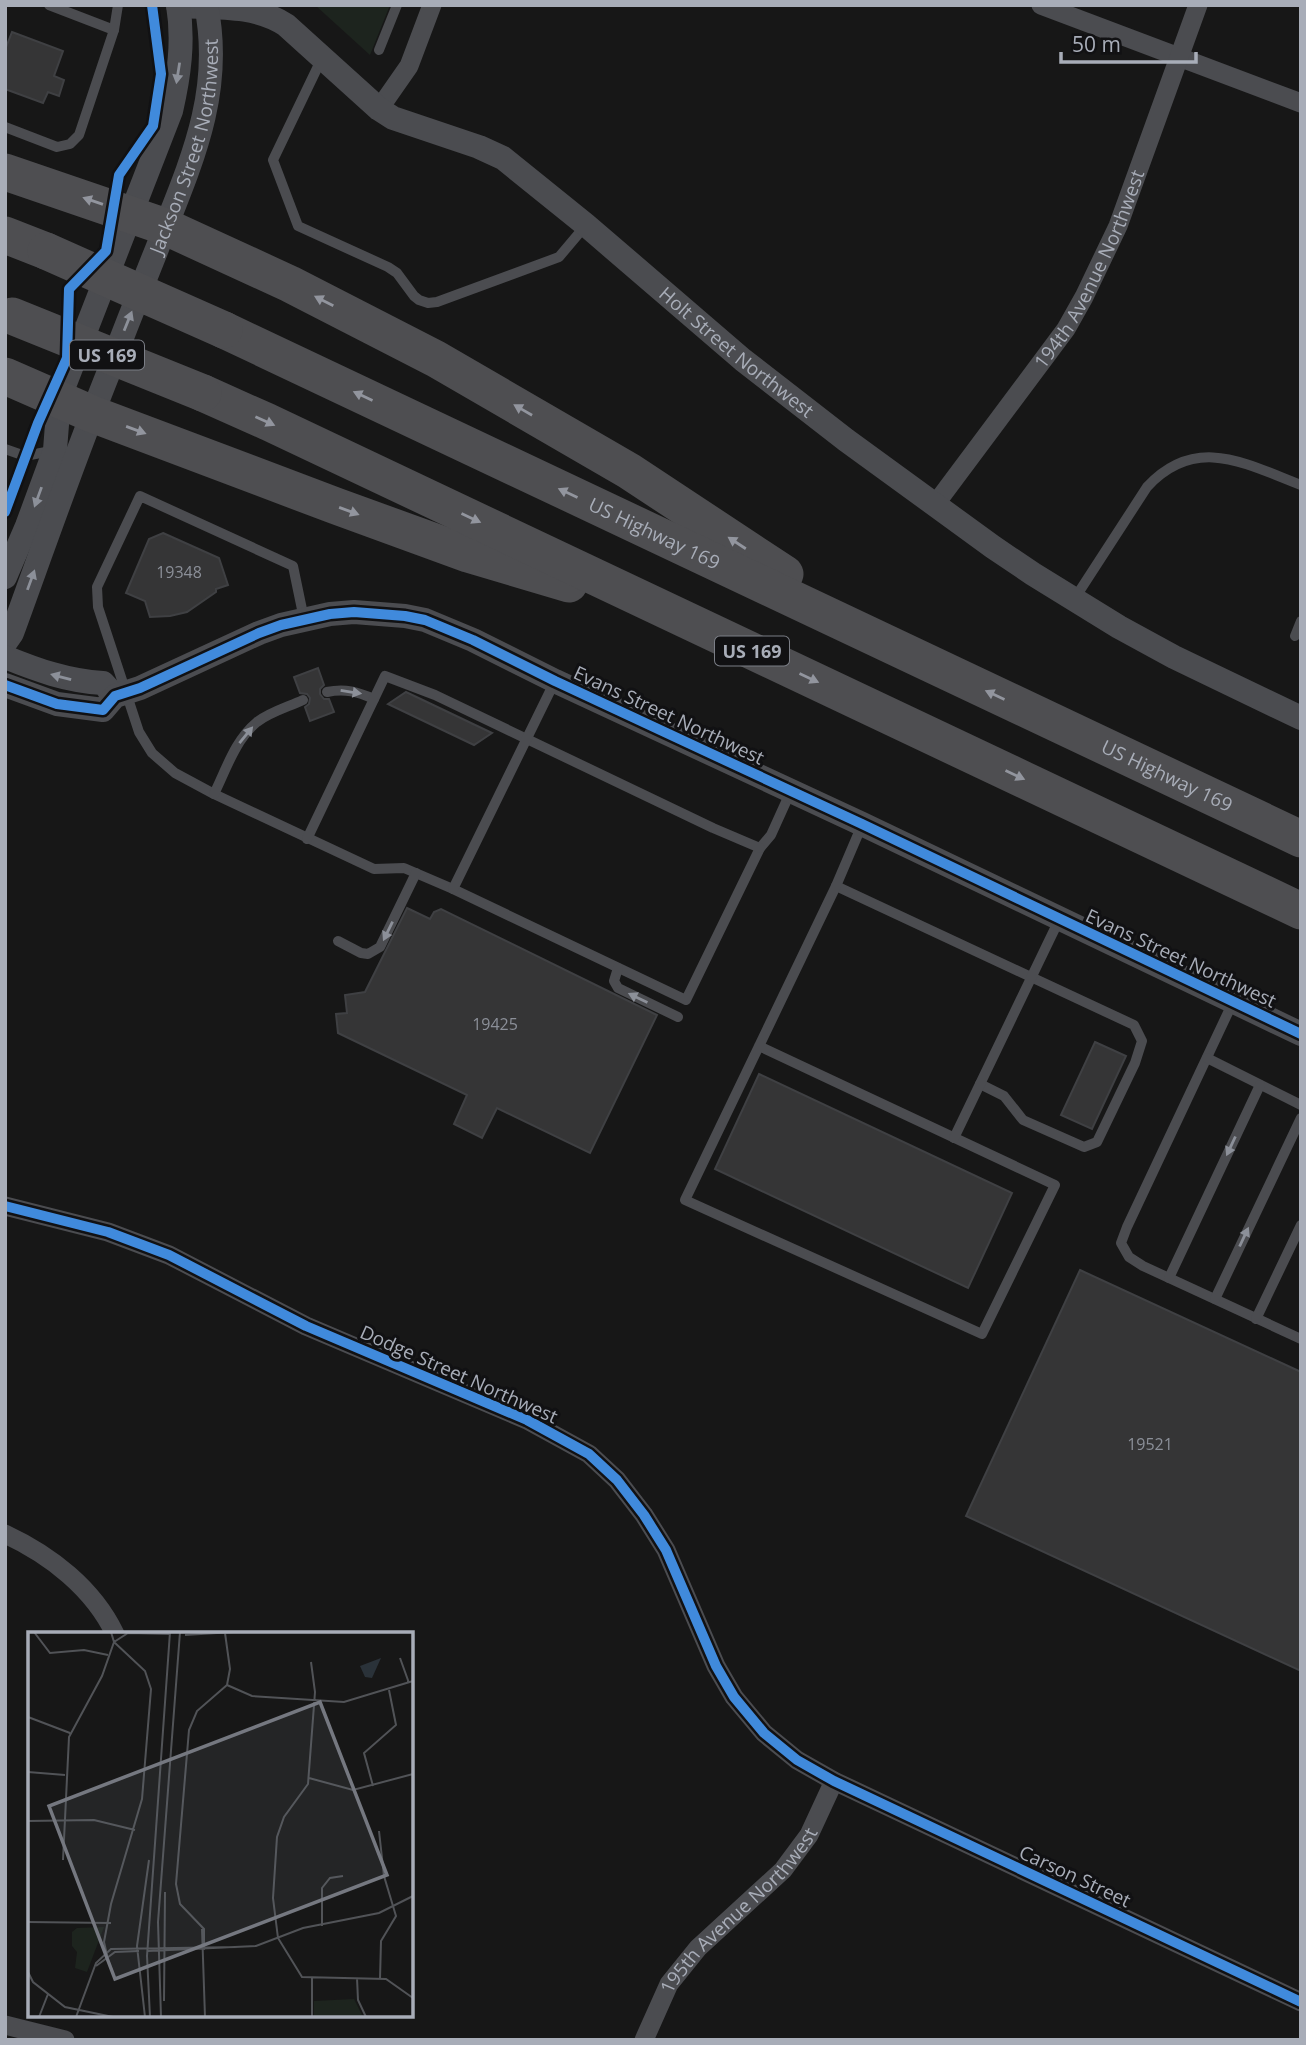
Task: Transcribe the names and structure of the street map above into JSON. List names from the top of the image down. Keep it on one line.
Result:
{"streets":{"highway":["US 169","US Highway 169"],"street":["Jackson Street Northwest","194th Avenue Northwest","Holt Street Northwest","Evans Street Northwest","Dodge Street Northwest","Carson Street","195th Avenue Northwest"]},"crossings":[["Jackson Street Northwest","Holt Street Northwest"],["194th Avenue Northwest","Holt Street Northwest"],["Dodge Street Northwest","Carson Street"],["Dodge Street Northwest","195th Avenue Northwest"],["Carson Street","195th Avenue Northwest"]],"house_numbers":["19348","19425","19521"],"scale_bar":"50 m"}
